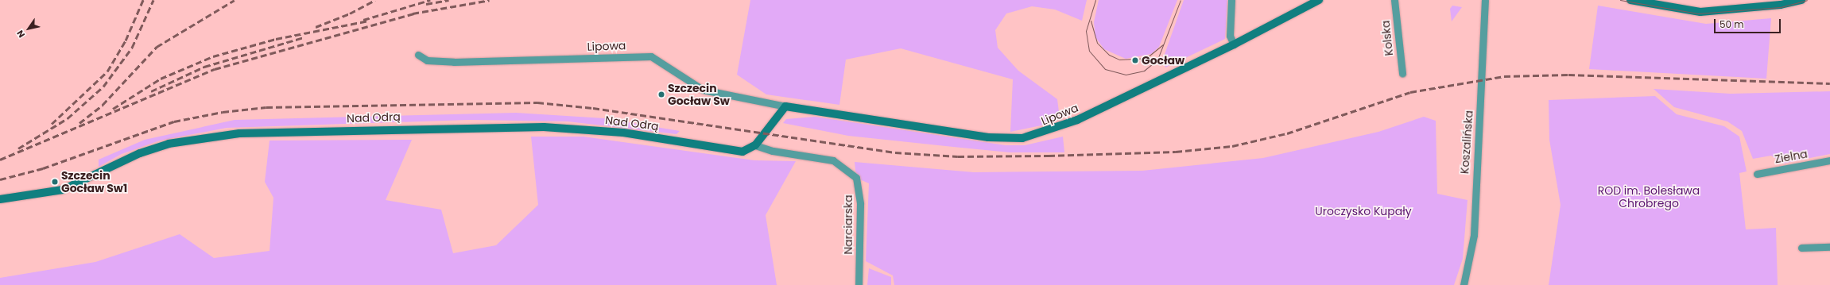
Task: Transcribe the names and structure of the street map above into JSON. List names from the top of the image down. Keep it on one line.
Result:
{"streets":{"street":["Kolska","Lipowa","Nad Odrą","Koszalińska","Zielna","Narciarska"]},"crossings":[["Nad Odrą","Narciarska"]],"parks":["ROD im. Bolesława Chrobrego","Uroczysko Kupały"],"places":["Gocław","Szczecin Gocław Sw","Szczecin Gocław Sw1"],"scale_bar":"50 m","north":"bottom left"}
